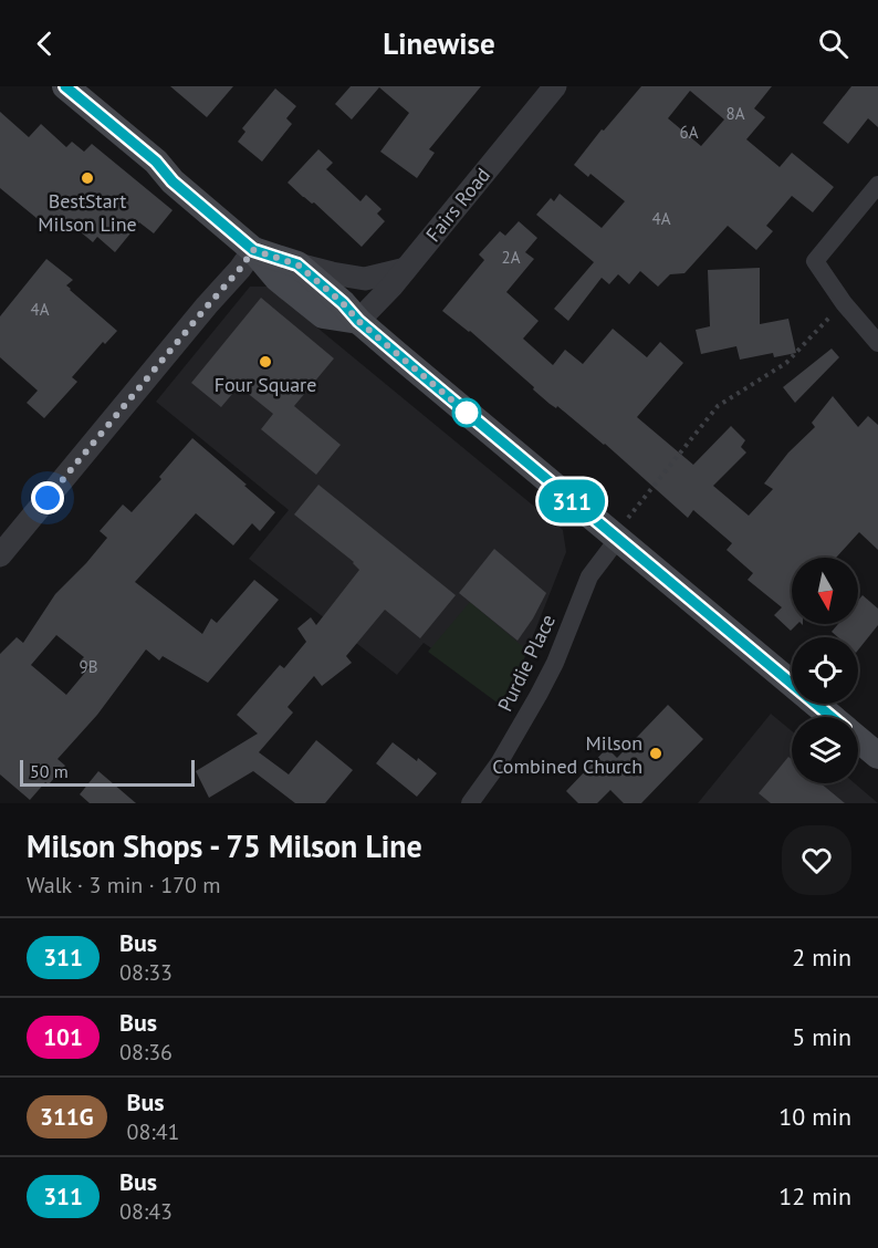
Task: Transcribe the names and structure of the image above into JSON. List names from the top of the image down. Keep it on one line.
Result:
{"streets":{"street":["Fairs Road","Purdie Place"]},"places":["BestStart Milson Line","Four Square","Milson Combined Church"],"lines":["bus line 311"],"house_numbers":["8A","6A","4A","2A","4A","9B"],"scale_bar":"50 m","north":"bottom","page":{"header":"Linewise","on_map":"311","scale":"50 m","heading":["Milson Shops - 75 Milson Line","Walk · 3 min · 170 m"],"list":[{"mark":"311","name":"Bus","note":"08:33","value":"2 min"},{"mark":"101","name":"Bus","note":"08:36","value":"5 min"},{"mark":"311G","name":"Bus","note":"08:41","value":"10 min"},{"mark":"311","name":"Bus","note":"08:43","value":"12 min"}]}}
